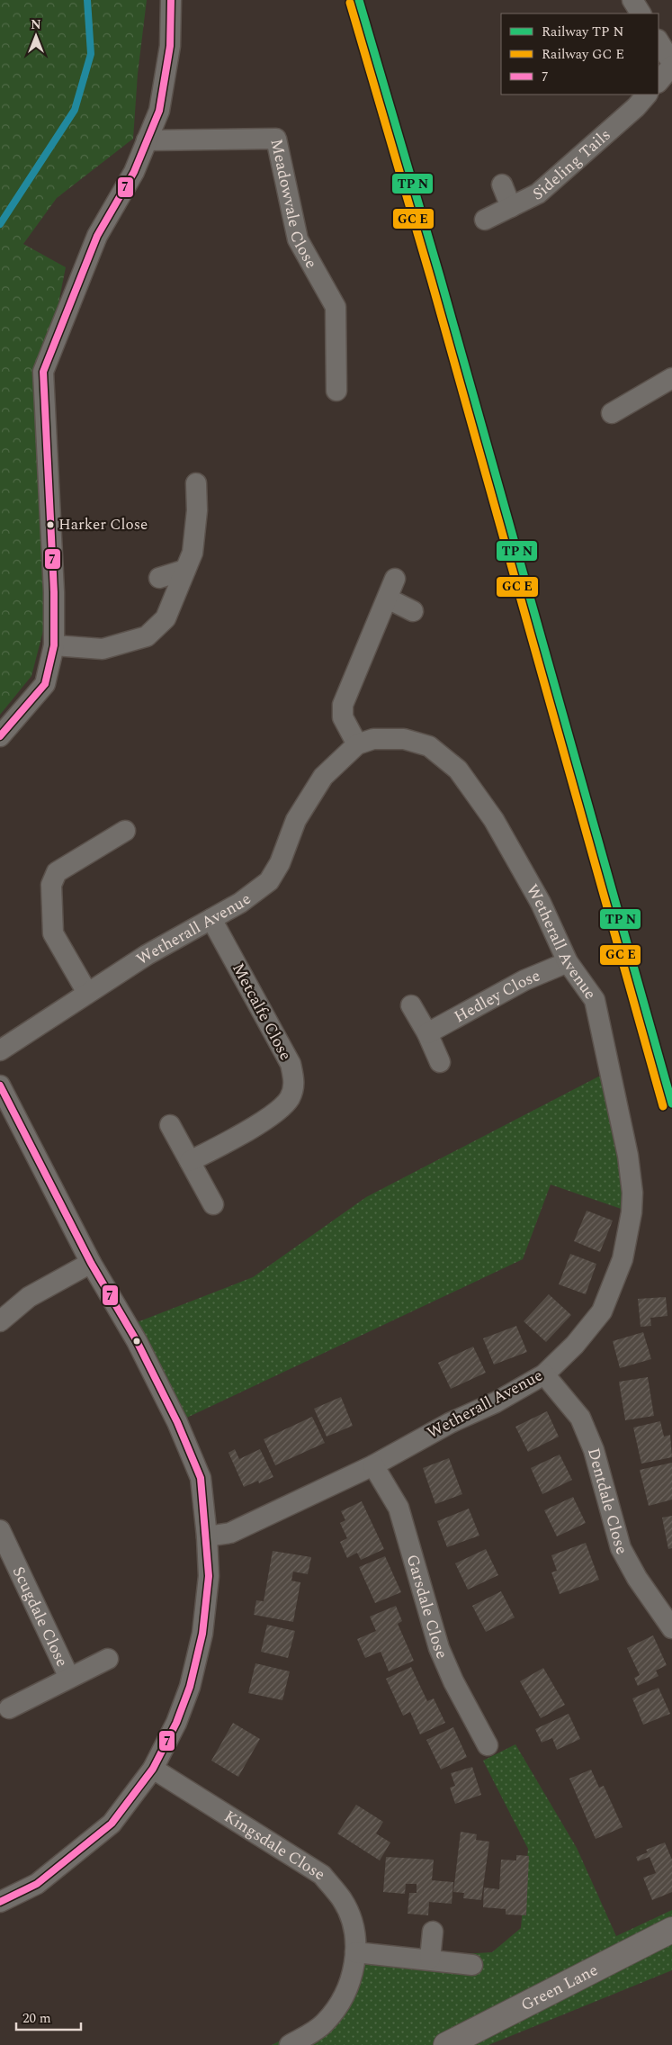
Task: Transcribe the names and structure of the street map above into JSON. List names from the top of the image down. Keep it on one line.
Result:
{"streets":{"main road":["Green Lane"],"street":["Sideling Tails","Meadowvale Close","Wetherall Avenue","Hedley Close","Metcalfe Close","Dentdale Close","Garsdale Close","Scugdale Close","Kingsdale Close"]},"crossings":[["Wetherall Avenue","Hedley Close"],["Wetherall Avenue","Metcalfe Close"],["Wetherall Avenue","Dentdale Close"],["Wetherall Avenue","Garsdale Close"]],"places":["Harker Close"],"lines":["transit line 7"],"legend":["Railway TP N","Railway GC E","7"],"scale_bar":"20 m","north":"top"}
